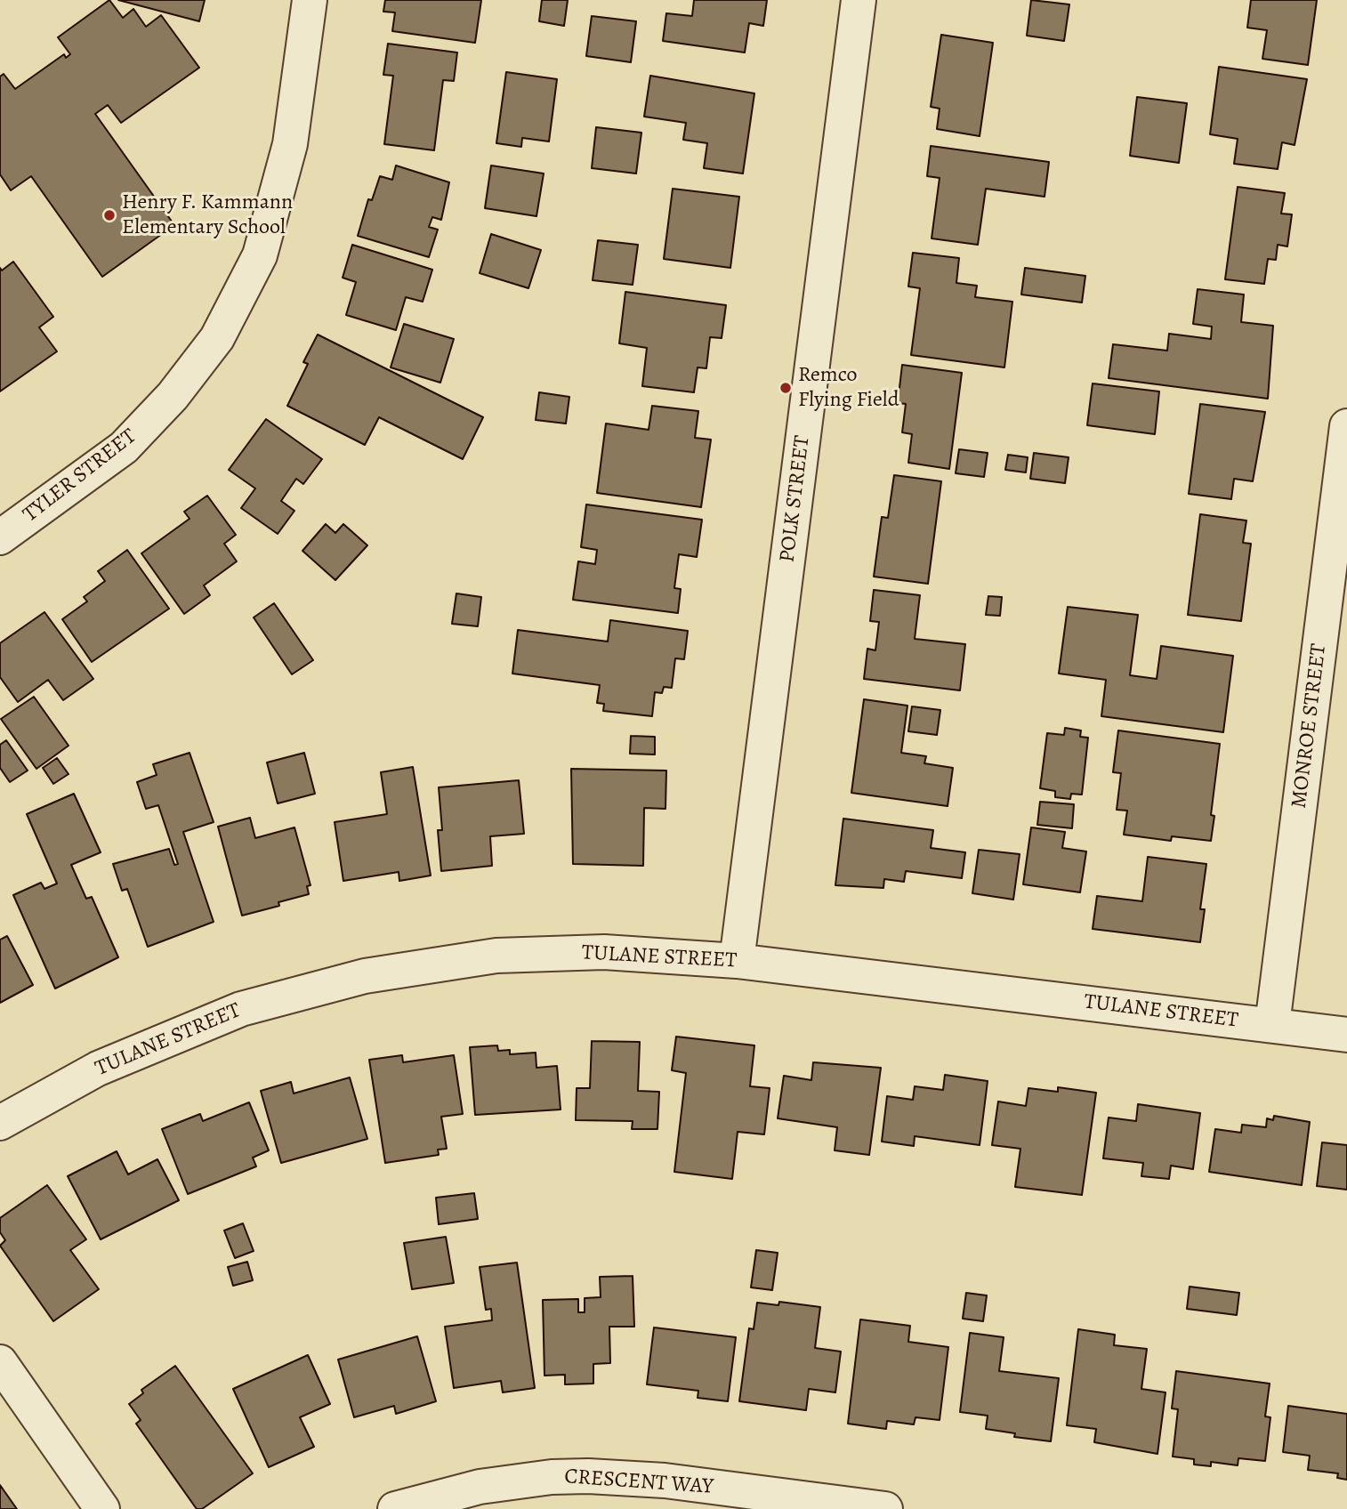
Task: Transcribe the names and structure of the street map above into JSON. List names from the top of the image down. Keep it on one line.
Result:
{"streets":{"street":["TYLER STREET","POLK STREET","MONROE STREET","TULANE STREET","CRESCENT WAY"]},"crossings":[["POLK STREET","TULANE STREET"],["MONROE STREET","TULANE STREET"]],"places":["Henry F. Kammann Elementary School","Remco Flying Field"]}
